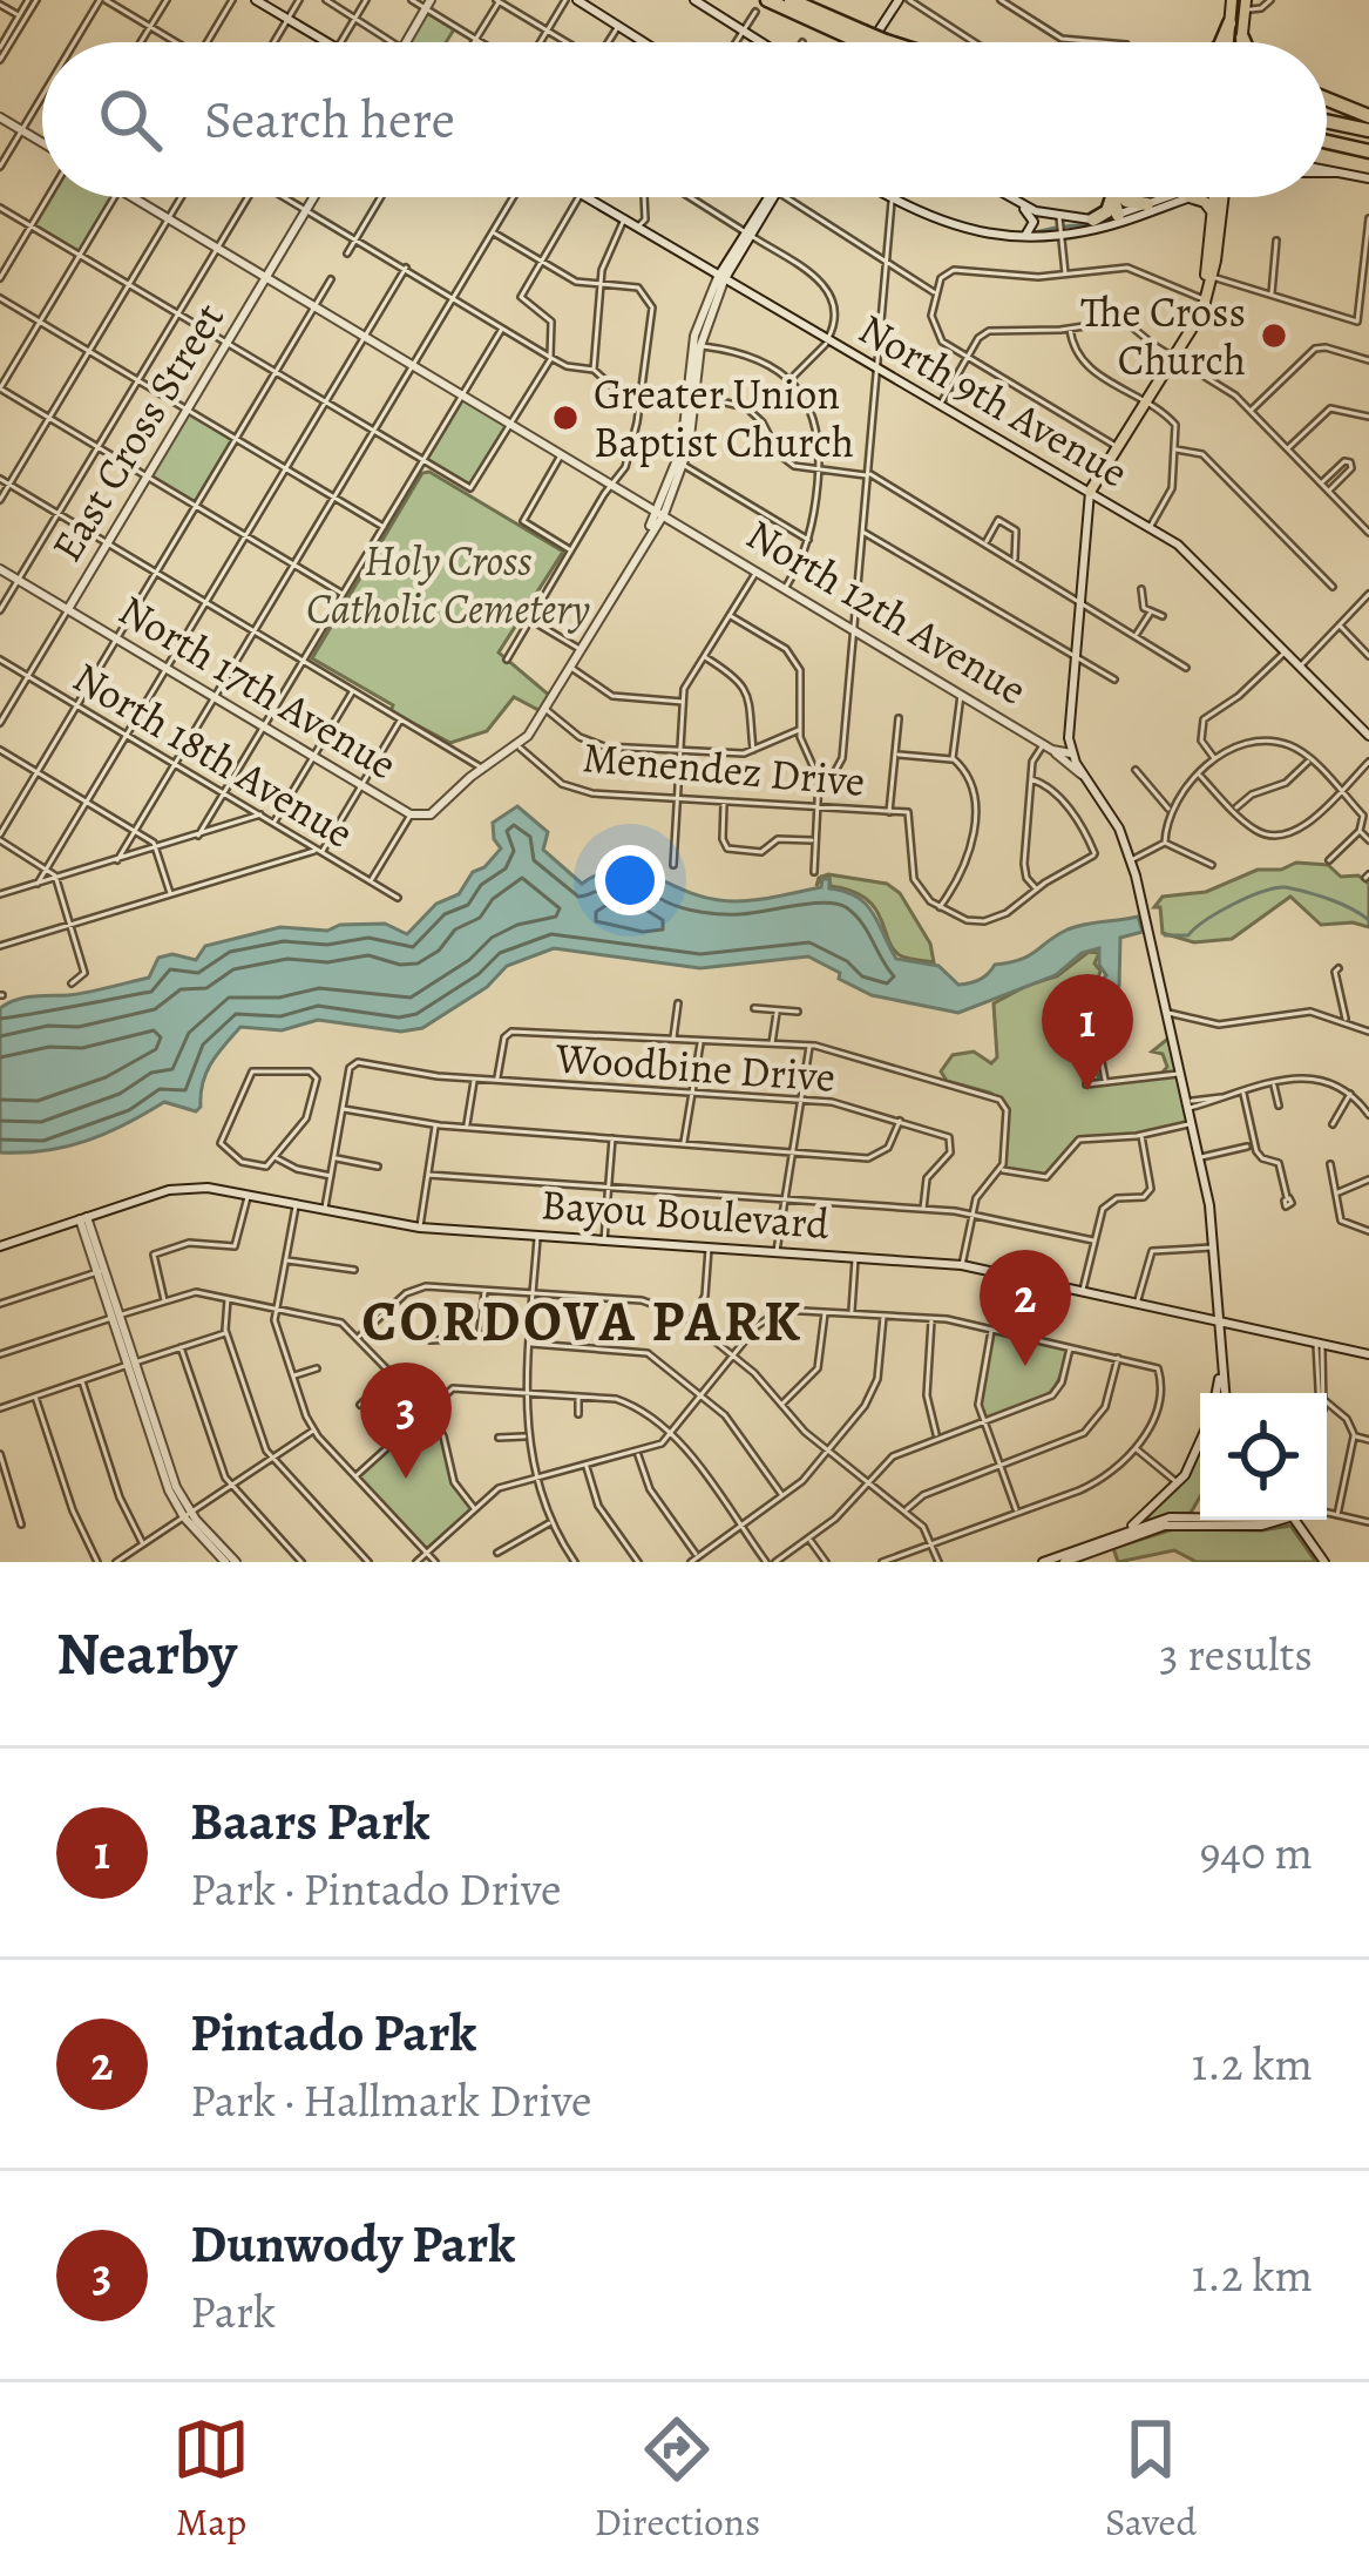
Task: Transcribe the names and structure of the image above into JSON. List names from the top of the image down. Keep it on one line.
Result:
{"streets":{"main road":["North 9th Avenue","East Cross Street","North 12th Avenue","North 17th Avenue","Bayou Boulevard"],"street":["North 18th Avenue","Menendez Drive","Woodbine Drive"]},"crossings":[["East Cross Street","North 12th Avenue"],["East Cross Street","North 17th Avenue"],["East Cross Street","North 18th Avenue"]],"districts":["CORDOVA PARK"],"parks":["Holy Cross Catholic Cemetery"],"places":["The Cross Church","Greater Union Baptist Church"],"page":{"search":"Search here","pins":["1","2","3"],"heading":["Nearby","3 results"],"list":[{"mark":"1","name":"Baars Park","note":"Park · Pintado Drive","value":"940 m"},{"mark":"2","name":"Pintado Park","note":"Park · Hallmark Drive","value":"1.2 km"},{"mark":"3","name":"Dunwody Park","note":"Park","value":"1.2 km"}],"nav":["Map","Directions","Saved"]}}
